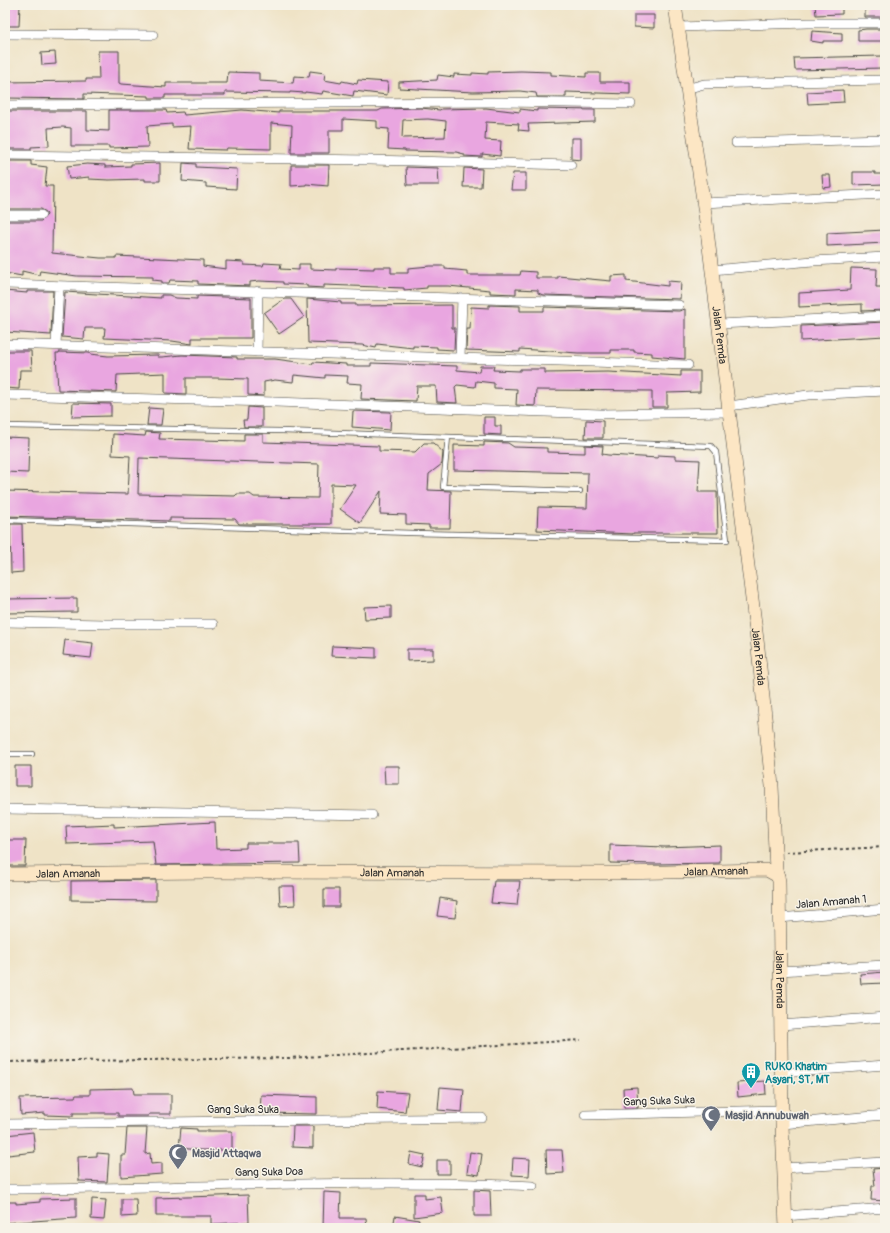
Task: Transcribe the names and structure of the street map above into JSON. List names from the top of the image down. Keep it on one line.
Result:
{"streets":{"street":["Jalan Pemda","Jalan Amanah","Jalan Amanah 1","Gang Suka Suka","Gang Suka Doa"]},"crossings":[["Jalan Pemda","Jalan Amanah"],["Jalan Pemda","Jalan Amanah 1"],["Jalan Pemda","Gang Suka Suka"]],"places":{"building":["RUKO Khatim Asyari, ST, MT"],"mosque":["Masjid Annubuwah","Masjid Attaqwa"]}}
